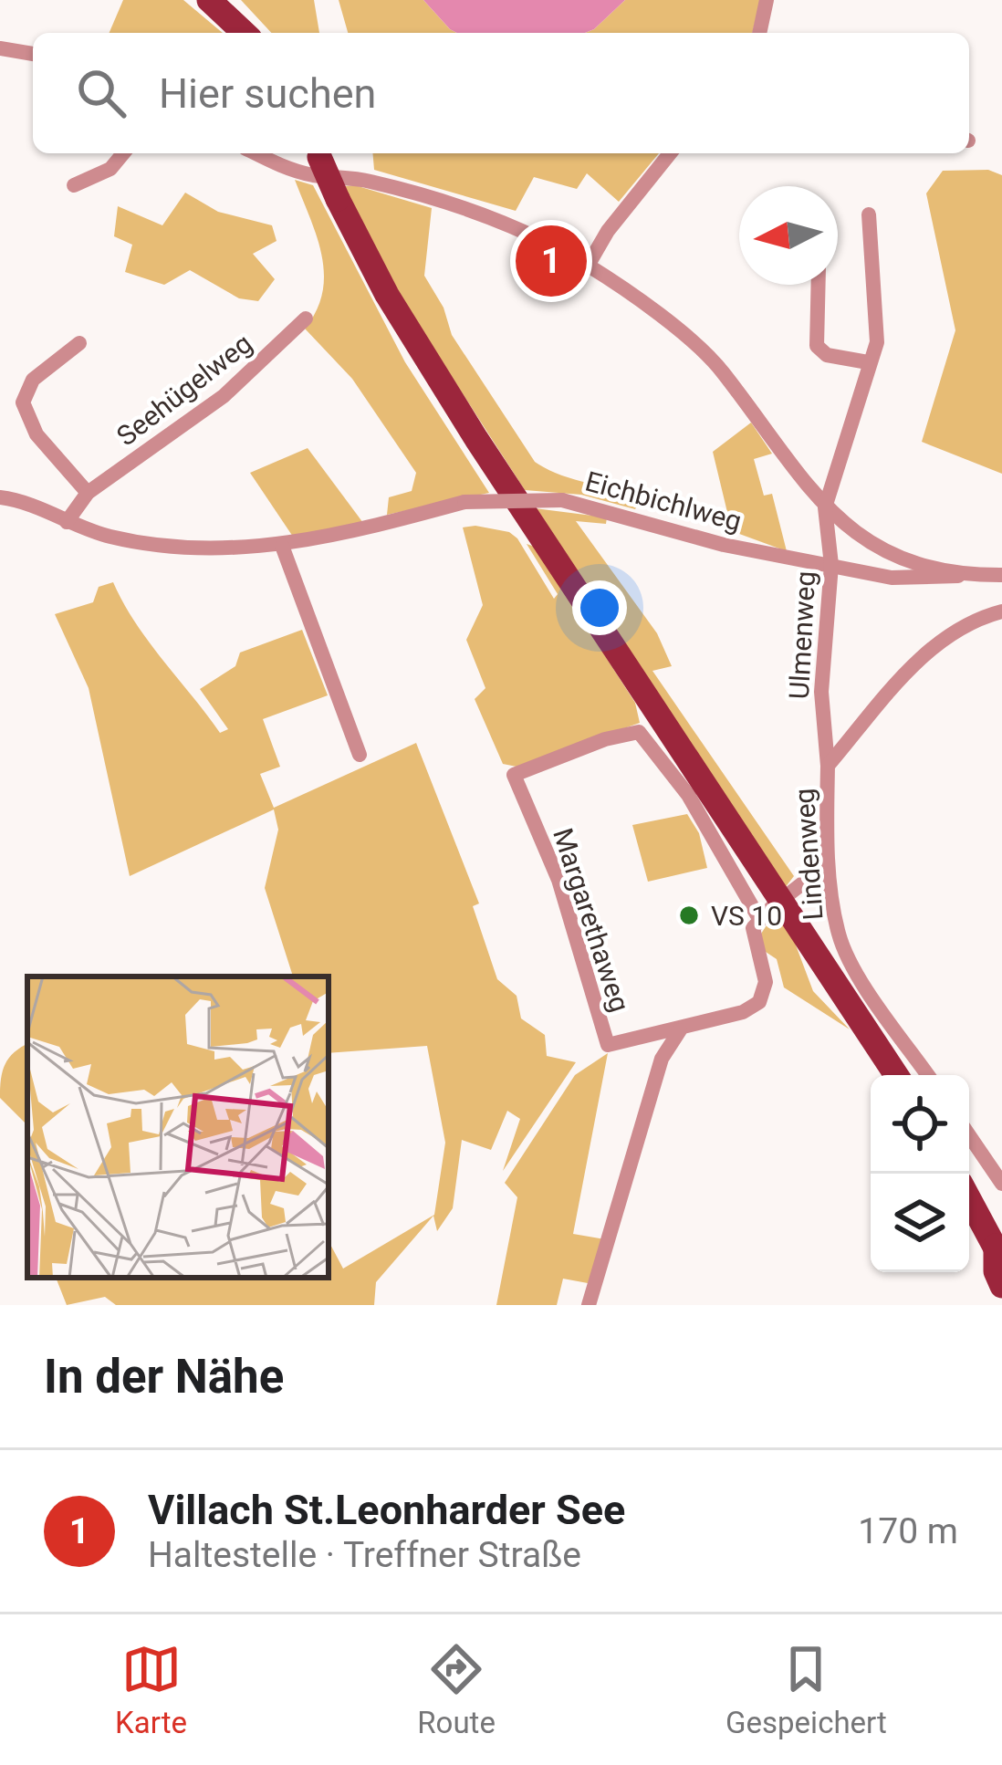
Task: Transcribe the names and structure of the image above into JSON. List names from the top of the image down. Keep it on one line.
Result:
{"streets":{"street":["Seehügelweg","Eichbichlweg","Ulmenweg","Lindenweg","Margarethaweg"]},"crossings":[["Seehügelweg","Eichbichlweg"],["Eichbichlweg","Ulmenweg"],["Ulmenweg","Lindenweg"]],"places":["VS 10"],"north":"left","page":{"search":"Hier suchen","pins":"1","heading":"In der Nähe","list":[{"mark":"1","name":"Villach St.Leonharder See","note":"Haltestelle · Treffner Straße","value":"170 m"}],"nav":["Karte","Route","Gespeichert"]}}
